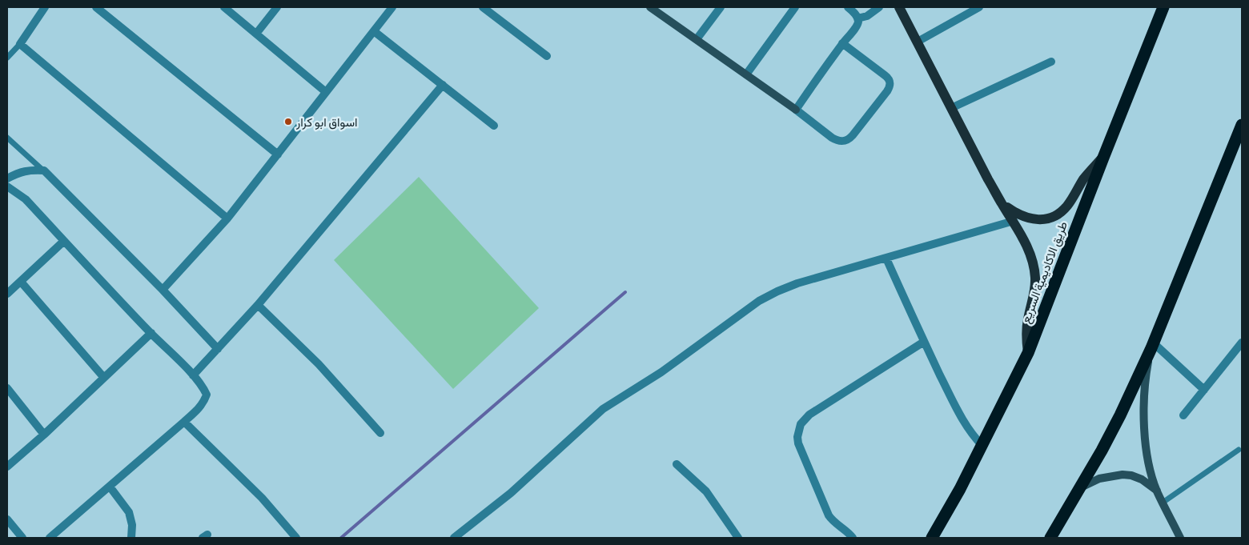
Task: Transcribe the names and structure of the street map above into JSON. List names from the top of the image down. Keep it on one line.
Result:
{"streets":{"highway":["طريق الاكاديمية السريع"]},"places":["اسواق ابو كرار"]}
